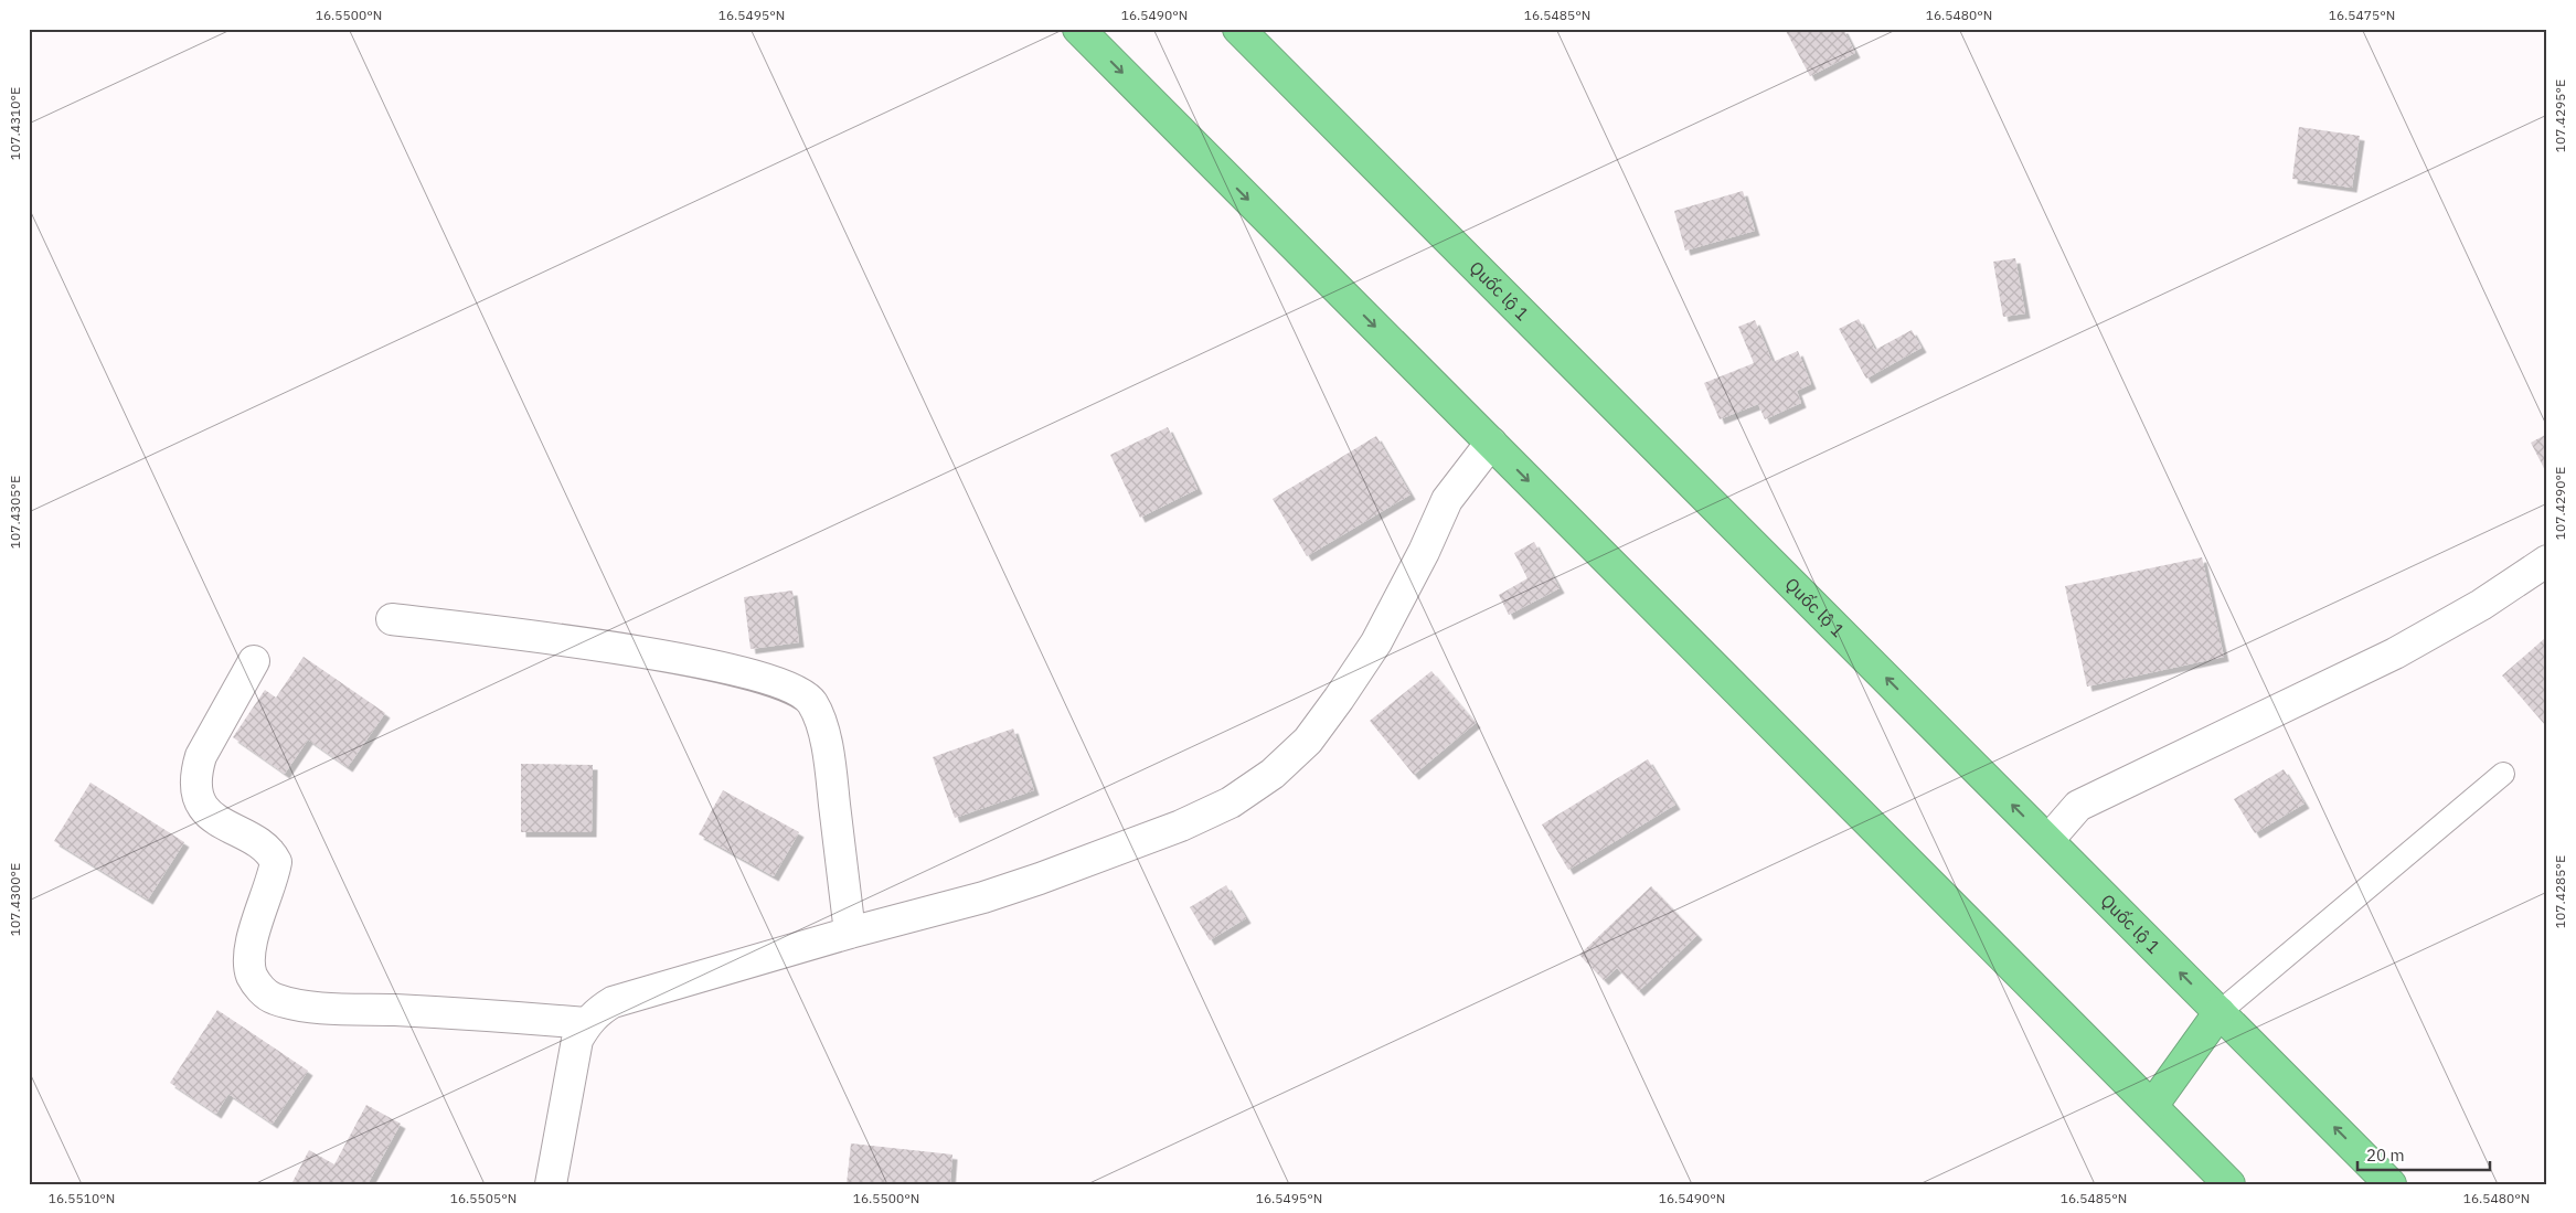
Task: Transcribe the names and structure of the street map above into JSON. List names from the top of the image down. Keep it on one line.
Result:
{"streets":{"highway":["Quốc lộ 1"]},"scale_bar":"20 m","coordinates":["16.5500°N","16.5495°N","16.5490°N","16.5485°N","16.5480°N","16.5475°N","107.4295°E","107.4310°E","107.4290°E","107.4305°E","107.4285°E","107.4300°E","16.5510°N","16.5505°N"]}
